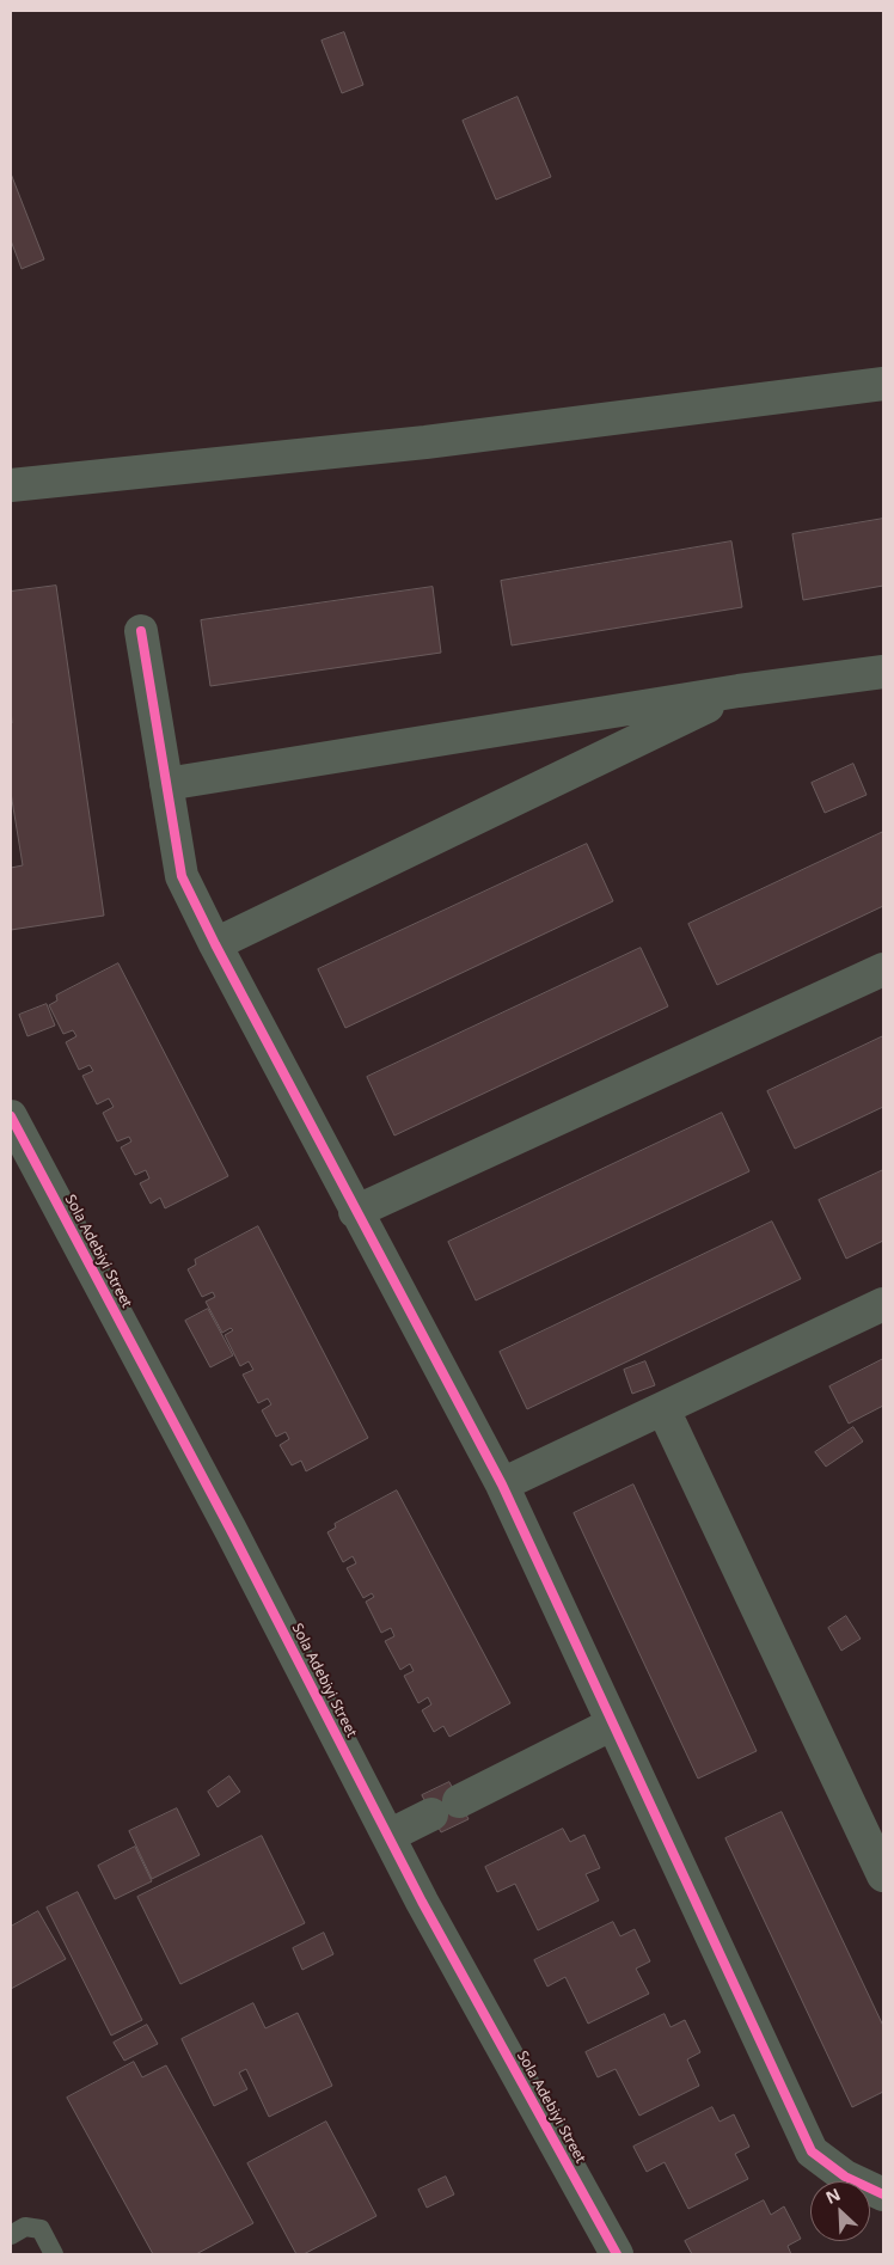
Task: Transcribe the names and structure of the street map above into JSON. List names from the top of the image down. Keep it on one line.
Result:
{"streets":{"street":["Sola Adebiyi Street"]},"north":"top left"}
